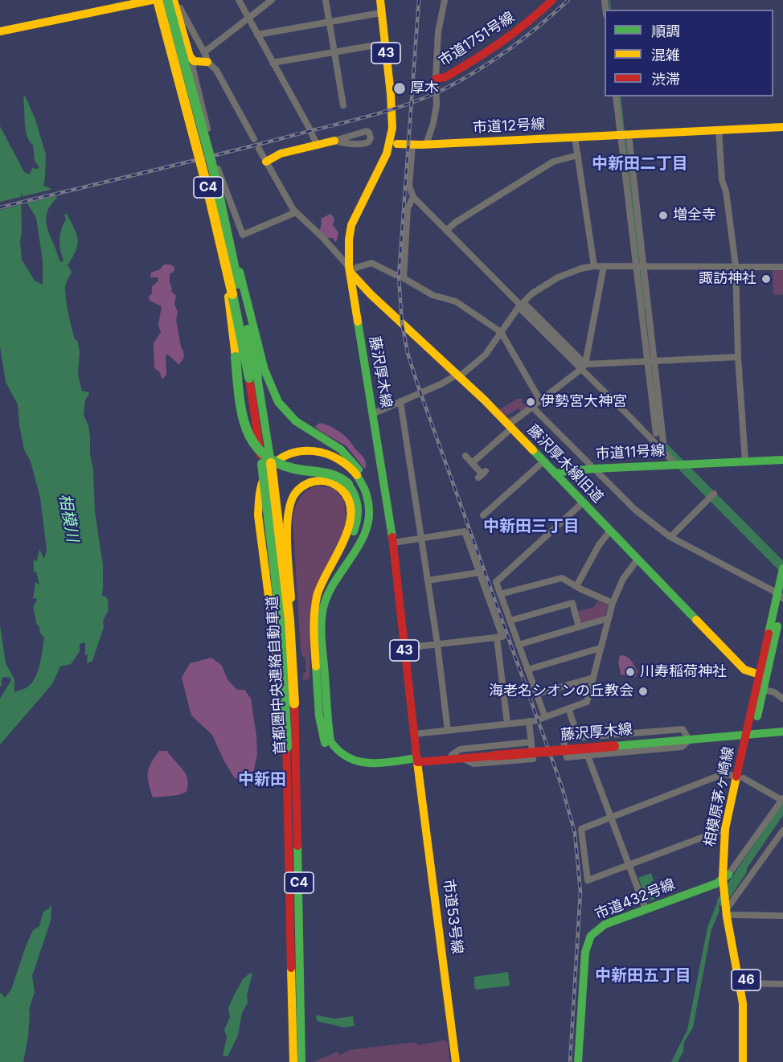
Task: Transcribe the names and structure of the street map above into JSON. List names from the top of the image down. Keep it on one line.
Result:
{"streets":{"main road":["市道1751号線","43","市道12号線","C4","藤沢厚木線","市道11号線","藤沢厚木線旧道","首都圏中央連絡自動車道","相模原茅ヶ崎線","市道432号線","市道53号線","46"]},"crossings":[["C4","首都圏中央連絡自動車道"],["藤沢厚木線","藤沢厚木線旧道"],["藤沢厚木線","相模原茅ヶ崎線"],["藤沢厚木線","市道53号線"],["市道11号線","藤沢厚木線旧道"],["藤沢厚木線旧道","相模原茅ヶ崎線"],["相模原茅ヶ崎線","市道432号線"]],"districts":["中新田二丁目","中新田三丁目","中新田","中新田五丁目"],"water":["相模川"],"places":["厚木","増全寺","諏訪神社","伊勢宮大神宮","川寿稲荷神社","海老名シオンの丘教会"],"legend":["順調","混雑","渋滞"]}
